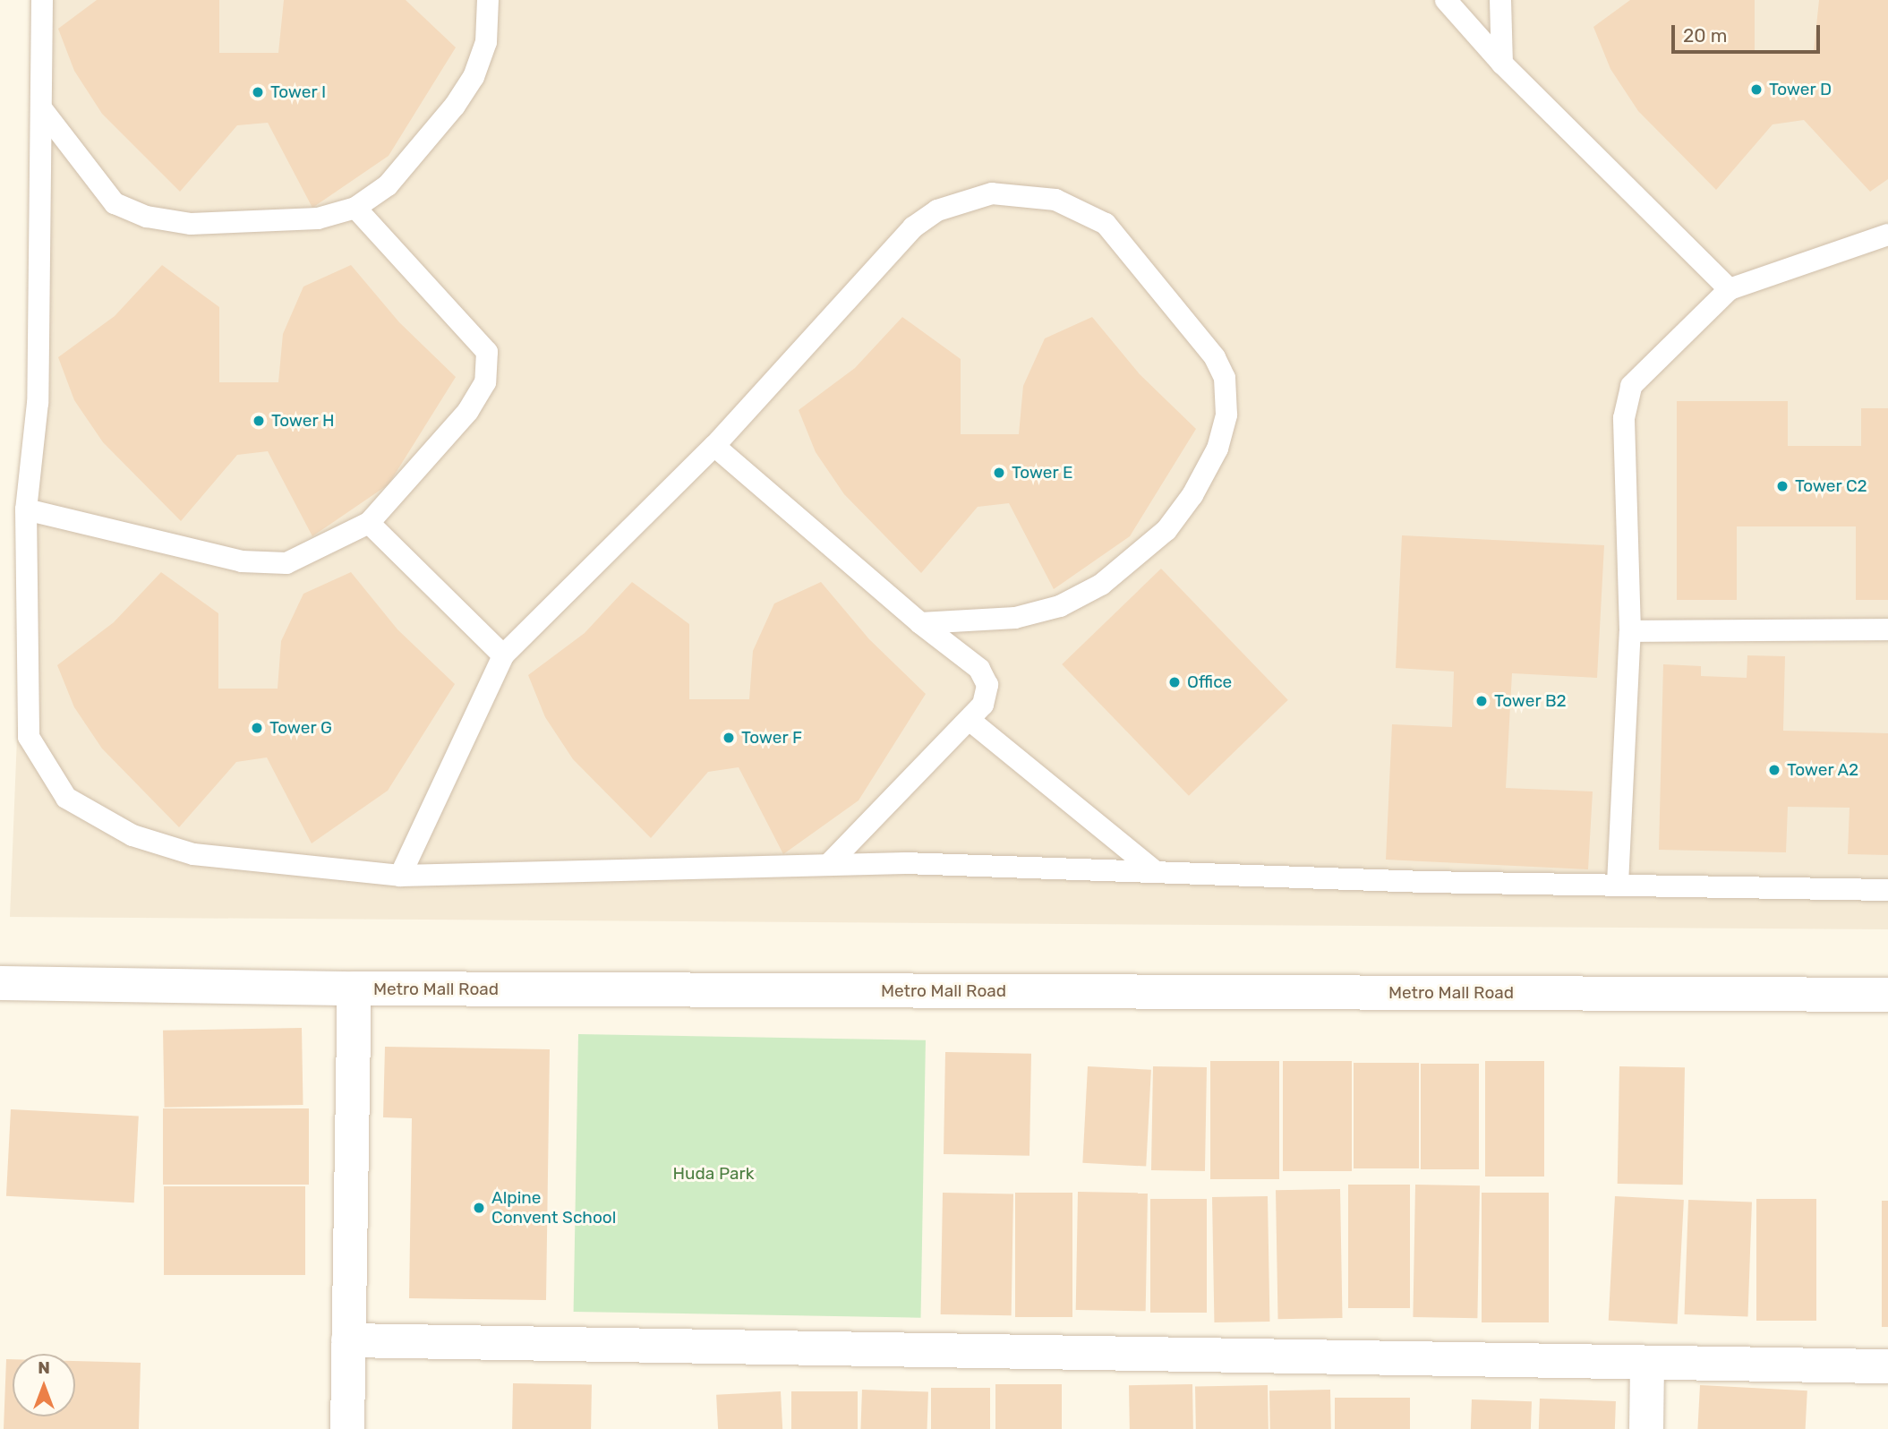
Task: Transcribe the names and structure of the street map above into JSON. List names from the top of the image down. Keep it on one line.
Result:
{"streets":{"street":["Metro Mall Road"]},"parks":["Huda Park"],"places":["Tower D","Tower I","Tower H","Tower E","Tower C2","Office","Tower B2","Tower G","Tower F","Tower A2","Alpine Convent School"],"scale_bar":"20 m","north":"top"}
